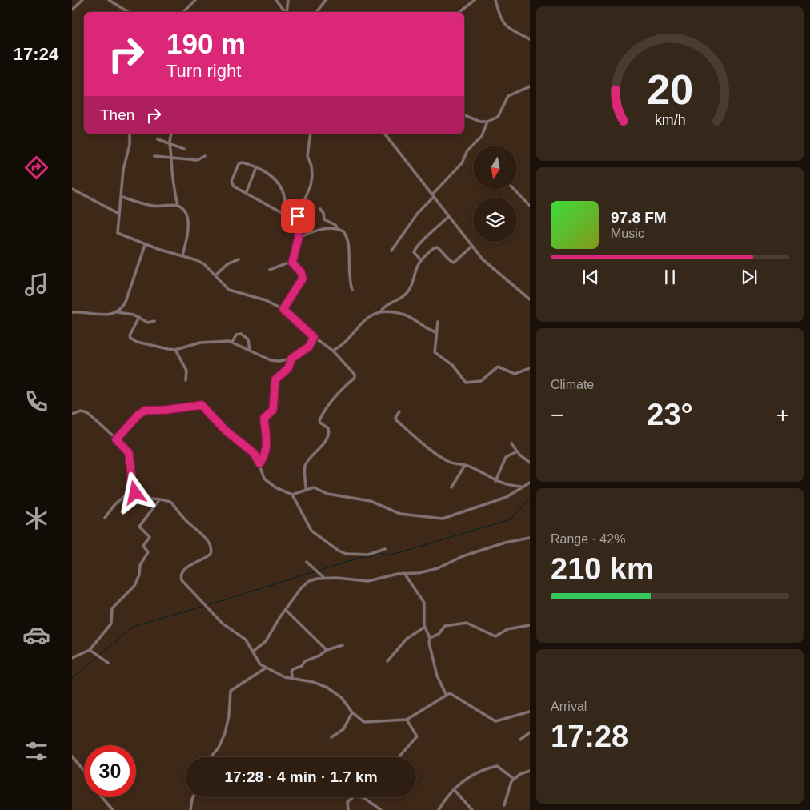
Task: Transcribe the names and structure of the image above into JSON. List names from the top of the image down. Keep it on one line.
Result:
{"north":"bottom","page":{"tabs":"17:24","turn":["190 m","Turn right"],"then":"Then","song":["97.8 FM","Music"],"tile":["Climate",["Range · 42%","210 km"],["Arrival","17:28"]],"heat":["−","23°","+"],"limit":"30","trip":"17:28 · 4 min · 1.7 km","gauge":["20","km/h"]}}
